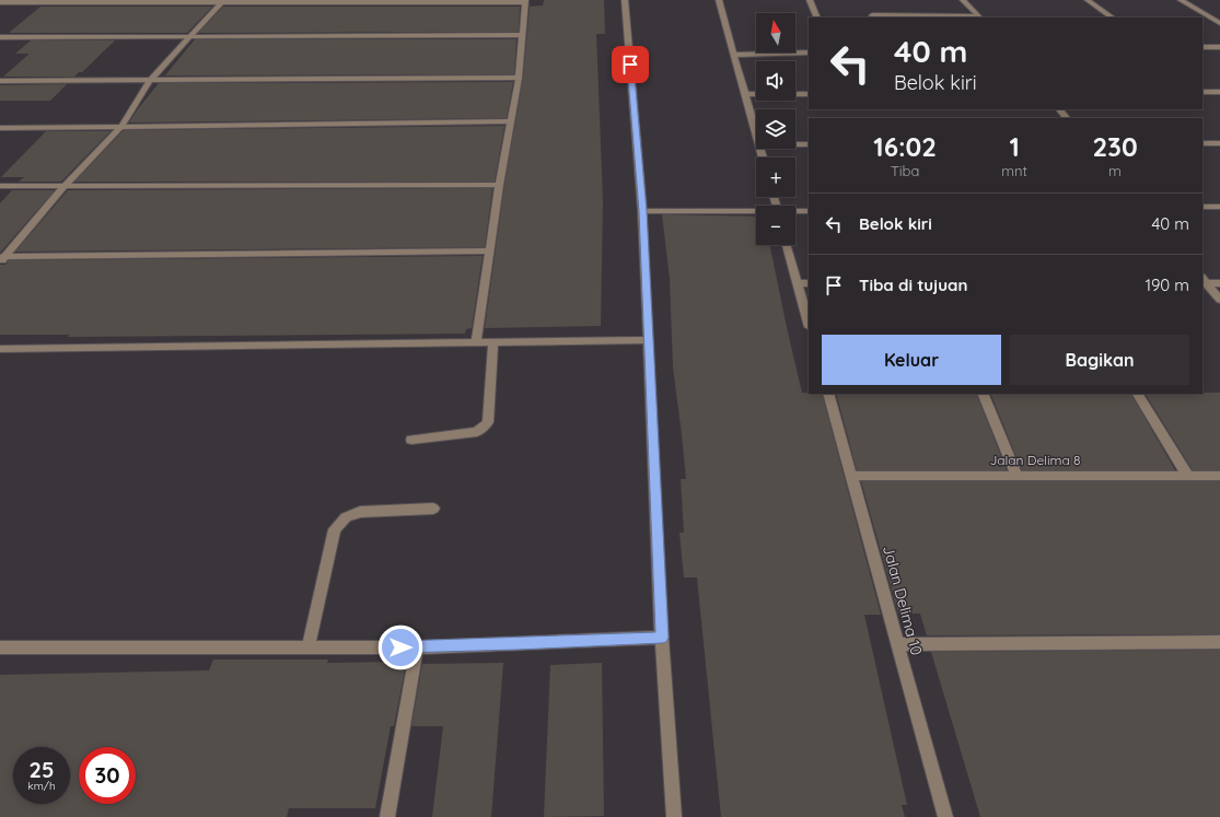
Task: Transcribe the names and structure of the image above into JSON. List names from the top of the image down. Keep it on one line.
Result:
{"streets":{"street":["Jalan Delima 8","Jalan Delima 10"]},"crossings":[["Jalan Delima 8","Jalan Delima 10"]],"north":"top","page":{"map_buttons":["+","−"],"turn":["40 m","Belok kiri"],"eta":["16:02","Tiba","1","mnt","230","m"],"list":[{"name":"Belok kiri","value":"40 m"},{"name":"Tiba di tujuan","value":"190 m"}],"buttons":["Keluar","Bagikan"],"speed":"25 km/h","limit":"30"}}
